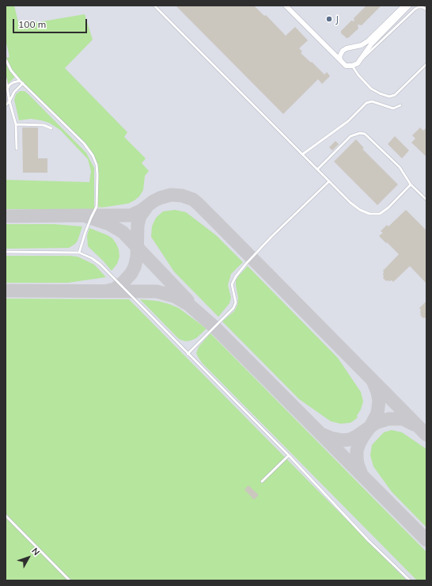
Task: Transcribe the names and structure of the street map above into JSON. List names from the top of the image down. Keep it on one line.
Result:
{"places":["J"],"scale_bar":"100 m","north":"top right"}
